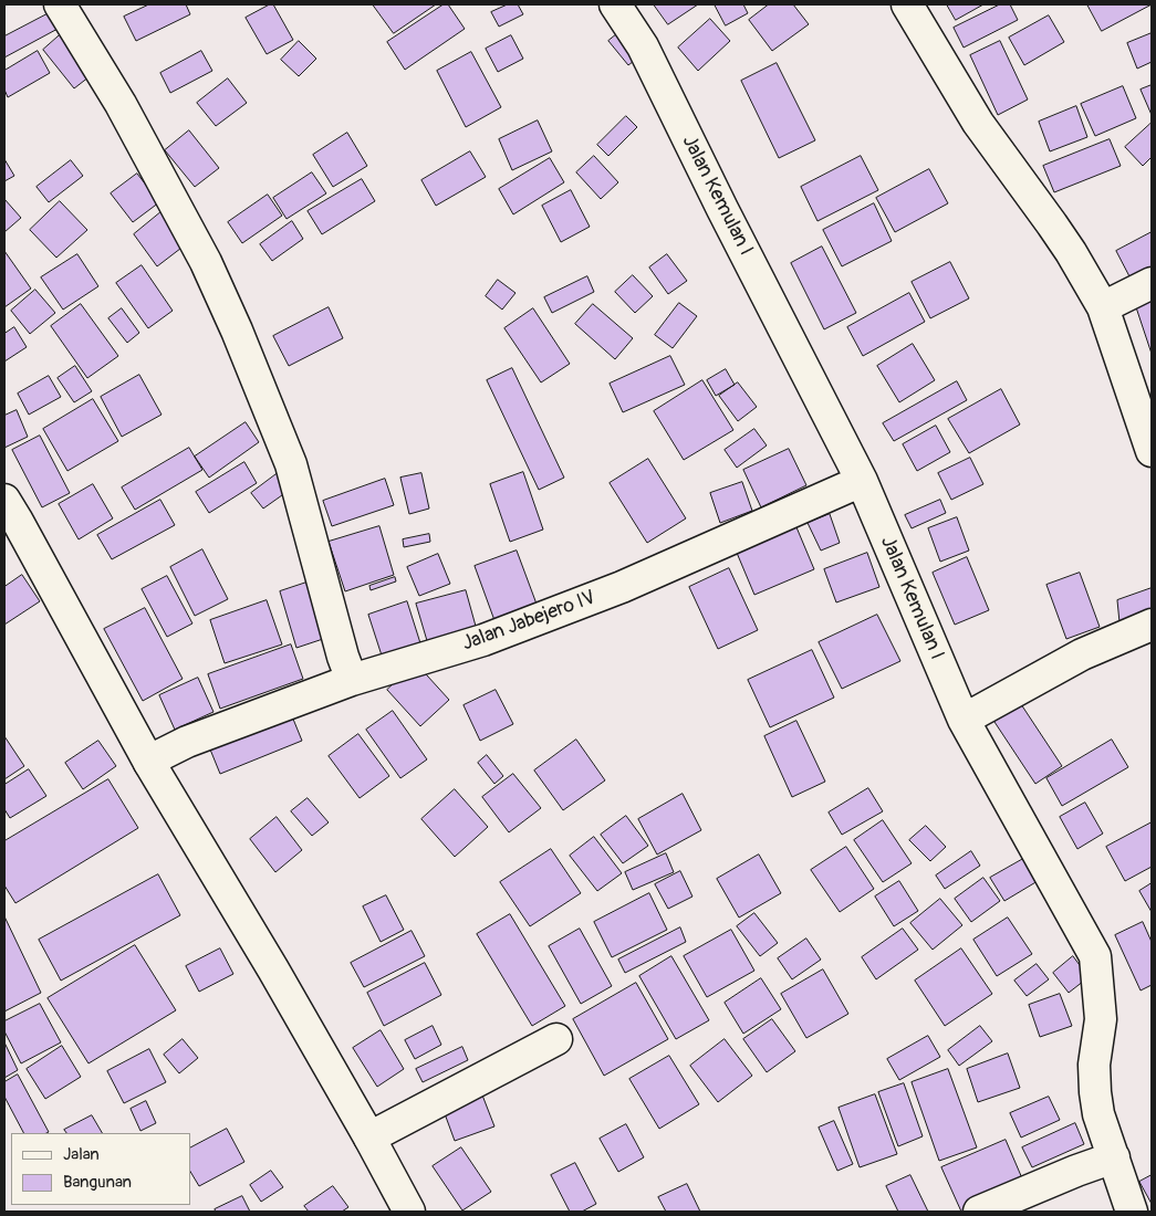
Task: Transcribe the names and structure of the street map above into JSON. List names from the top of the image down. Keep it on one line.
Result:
{"streets":{"street":["Jalan Kemulan I","Jalan Jabejero IV"]},"crossings":[["Jalan Kemulan I","Jalan Jabejero IV"]],"legend":["Jalan","Bangunan"]}
